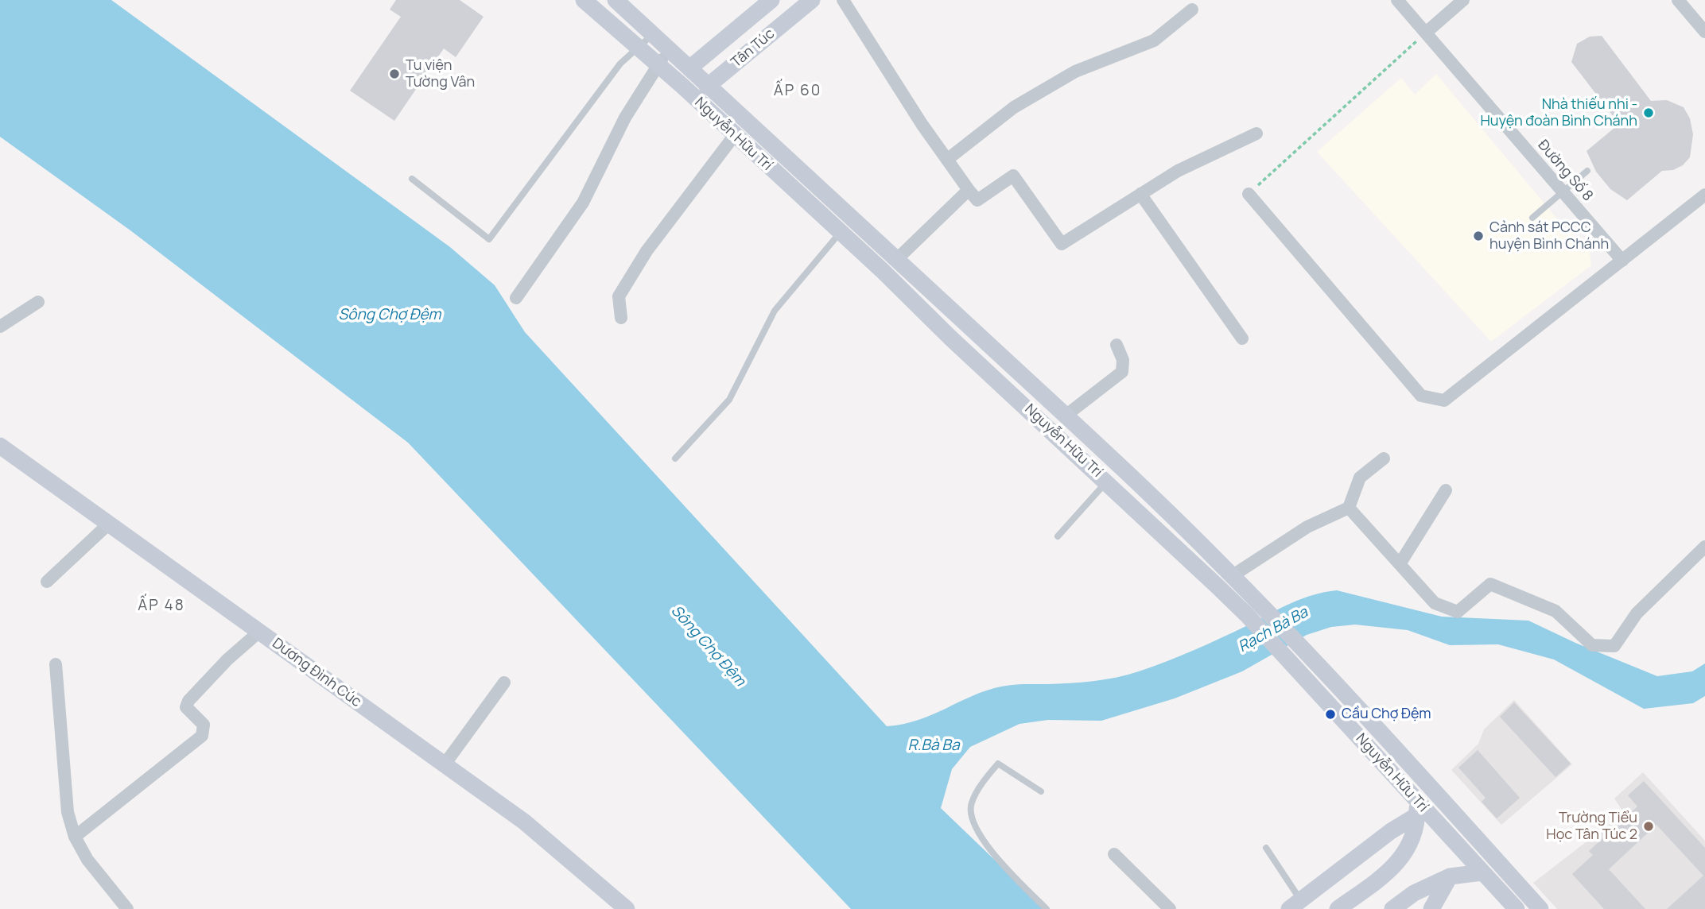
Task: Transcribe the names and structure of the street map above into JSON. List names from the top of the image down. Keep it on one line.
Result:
{"streets":{"main road":["Tân Túc","Nguyễn Hữu Trí","Dương Đình Cúc"],"street":["Đường Số 8"]},"crossings":[["Tân Túc","Nguyễn Hữu Trí"]],"districts":["ẤP 60","ẤP 48"],"water":["Sông Chợ Đệm","Rạch Bà Ba","R.Bà Ba"],"places":["Tu viện Tường Vân","Nhà thiếu nhi - Huyện đoàn Bình Chánh","Cảnh sát PCCC huyện Bình Chánh","Cầu Chợ Đệm","Trường Tiểu Học Tân Túc 2"]}
